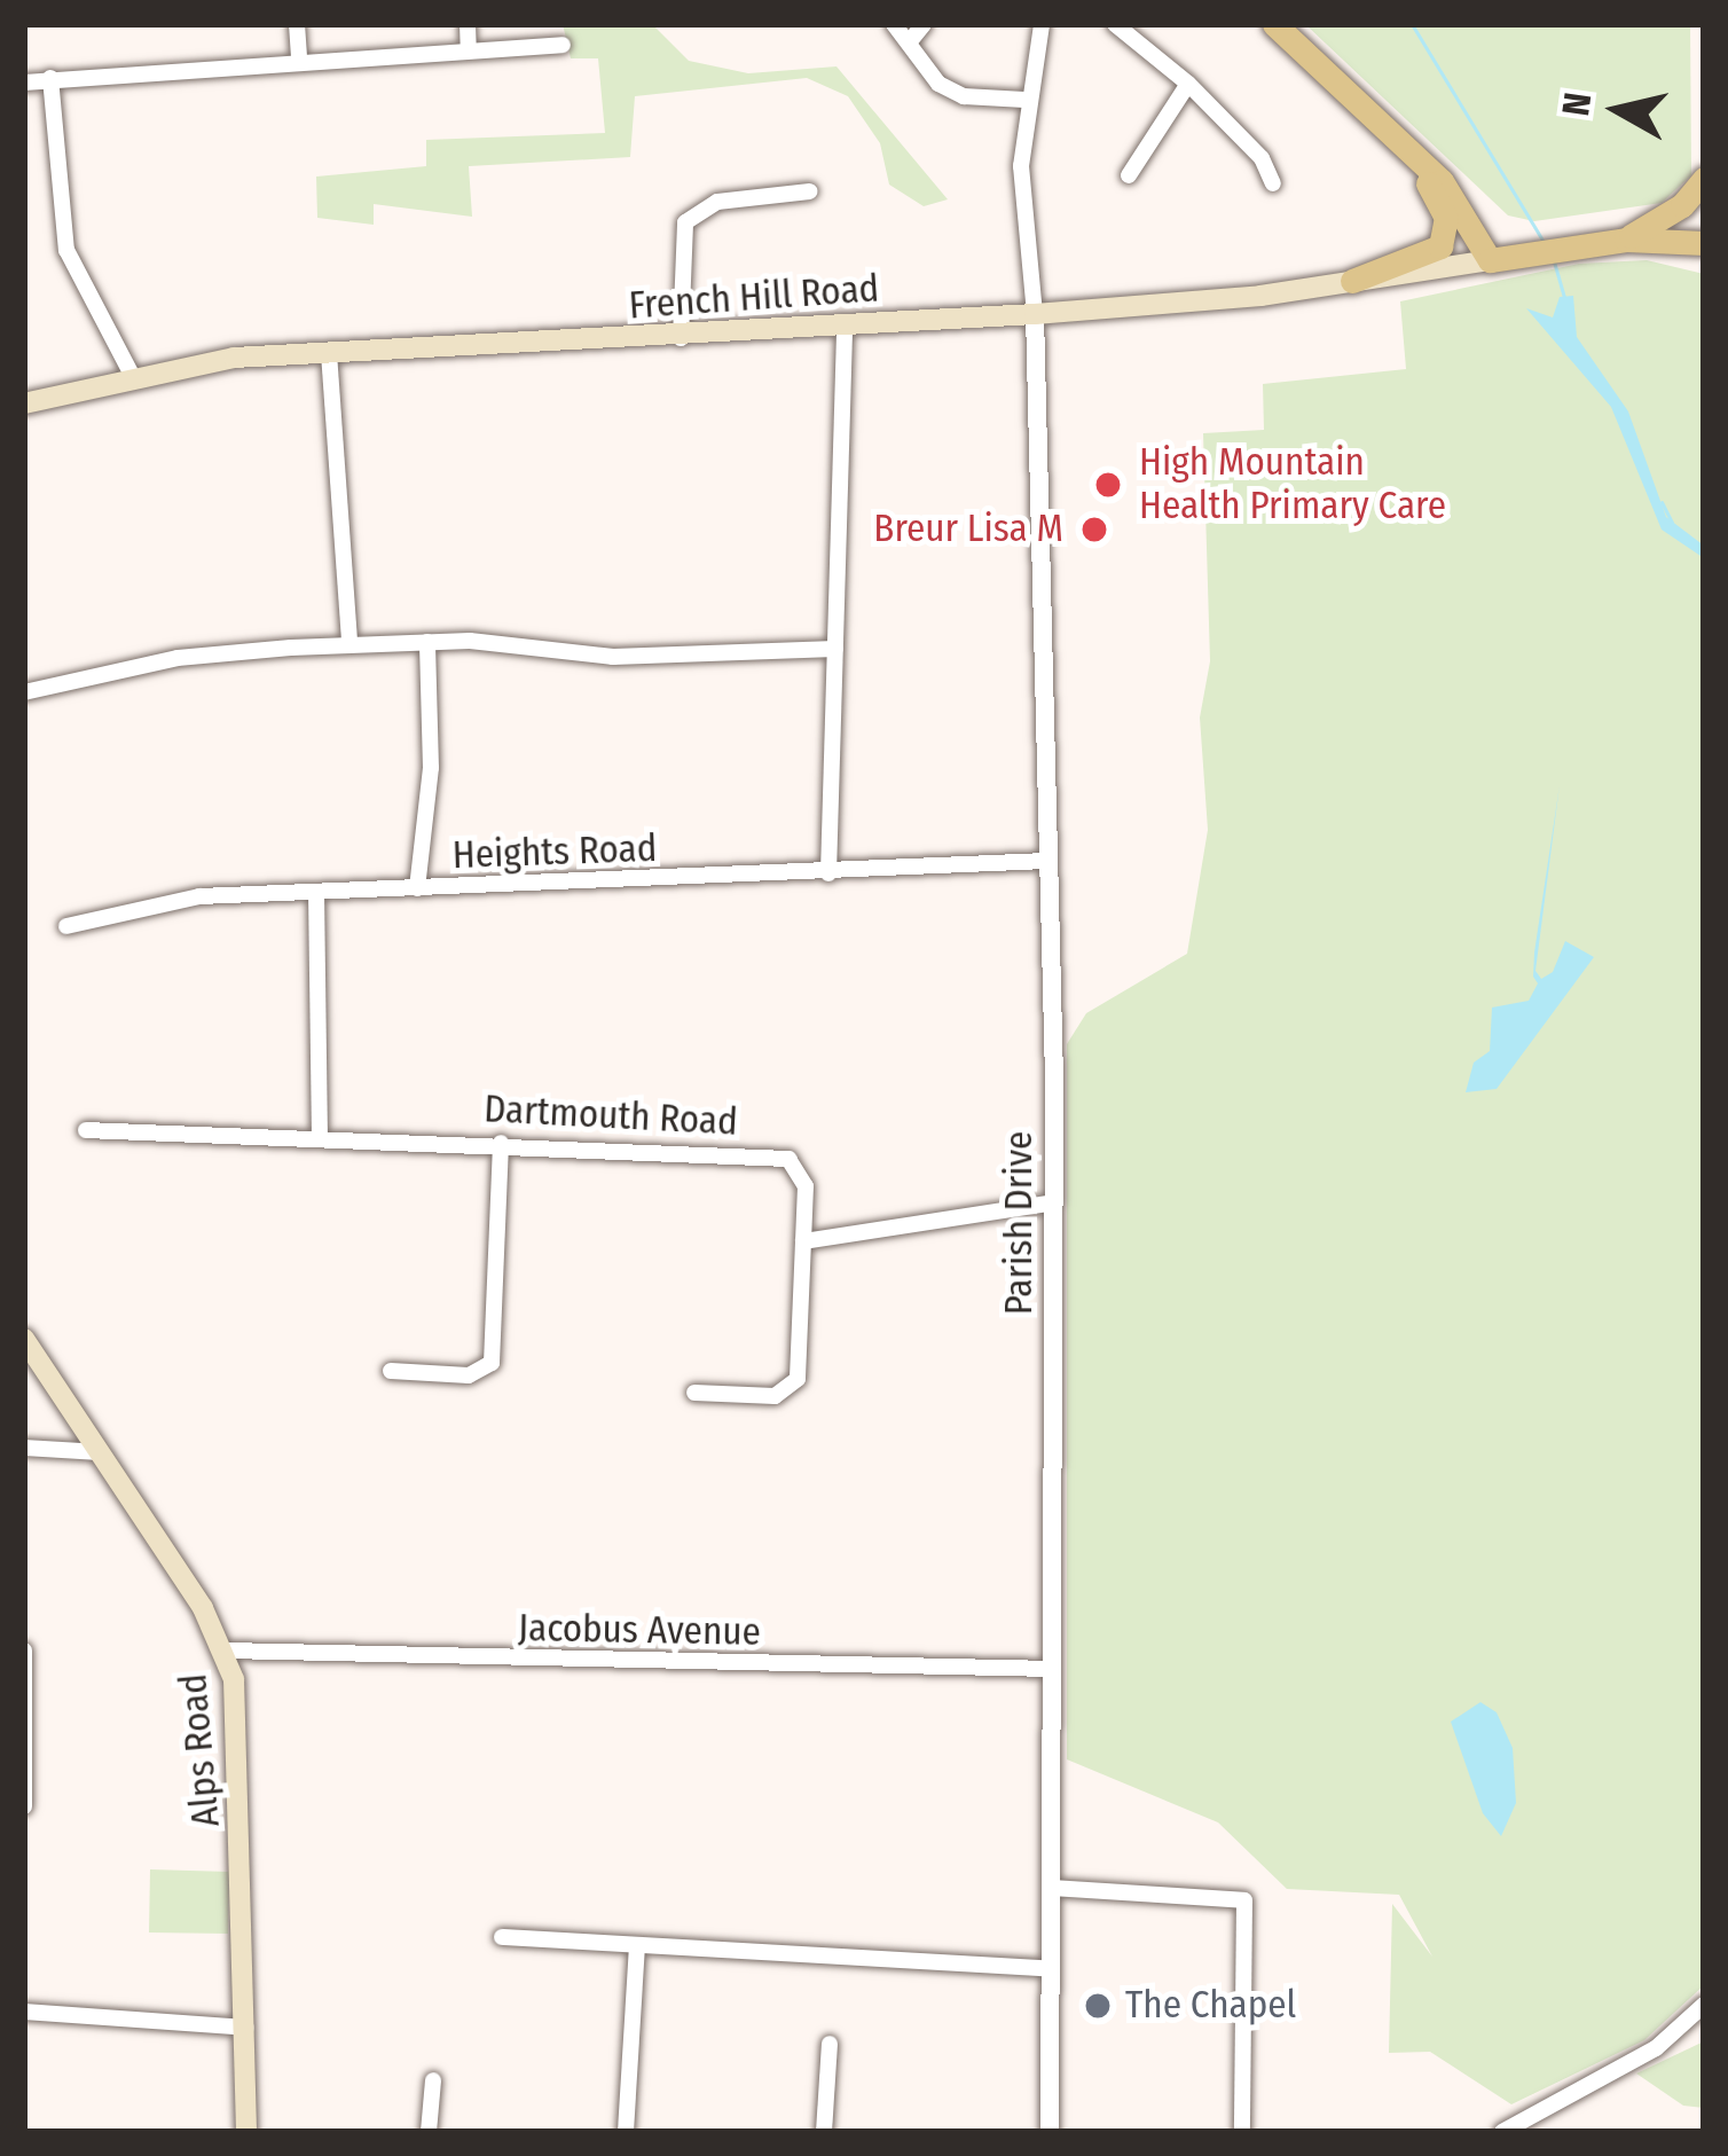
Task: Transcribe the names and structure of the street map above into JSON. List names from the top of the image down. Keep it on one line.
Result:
{"streets":{"main road":["French Hill Road","Alps Road"],"street":["Heights Road","Dartmouth Road","Parish Drive","Jacobus Avenue"]},"crossings":[["French Hill Road","Parish Drive"],["Heights Road","Parish Drive"],["Parish Drive","Jacobus Avenue"],["Jacobus Avenue","Alps Road"]],"places":["High Mountain Health Primary Care","Breur Lisa M","The Chapel"],"north":"left"}
